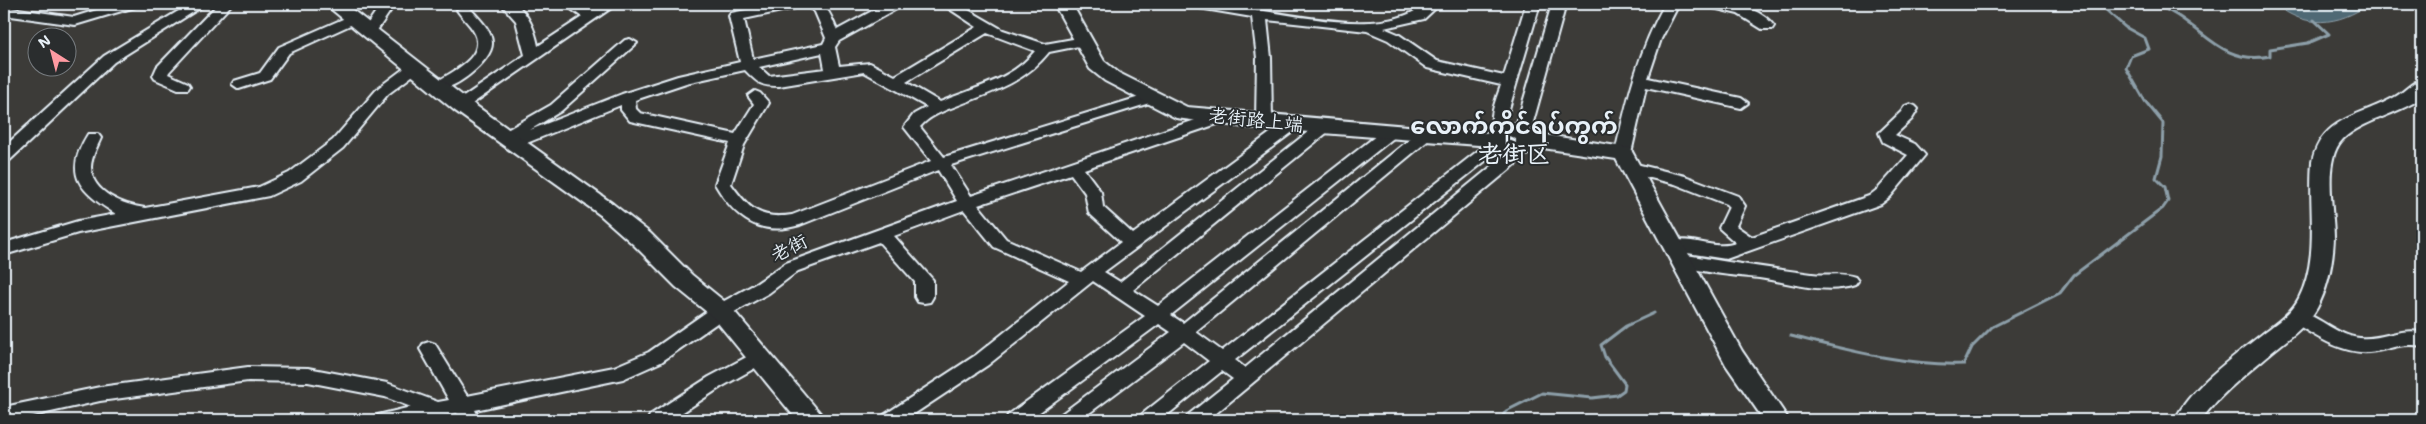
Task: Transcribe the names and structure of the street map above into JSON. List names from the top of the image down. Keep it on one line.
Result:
{"streets":{"main road":["老街路上端"],"street":["老街"]},"crossings":[["老街路上端","老街"]],"districts":["လောက်ကိုင်ရပ်ကွက် 老街区"],"north":"top left"}
